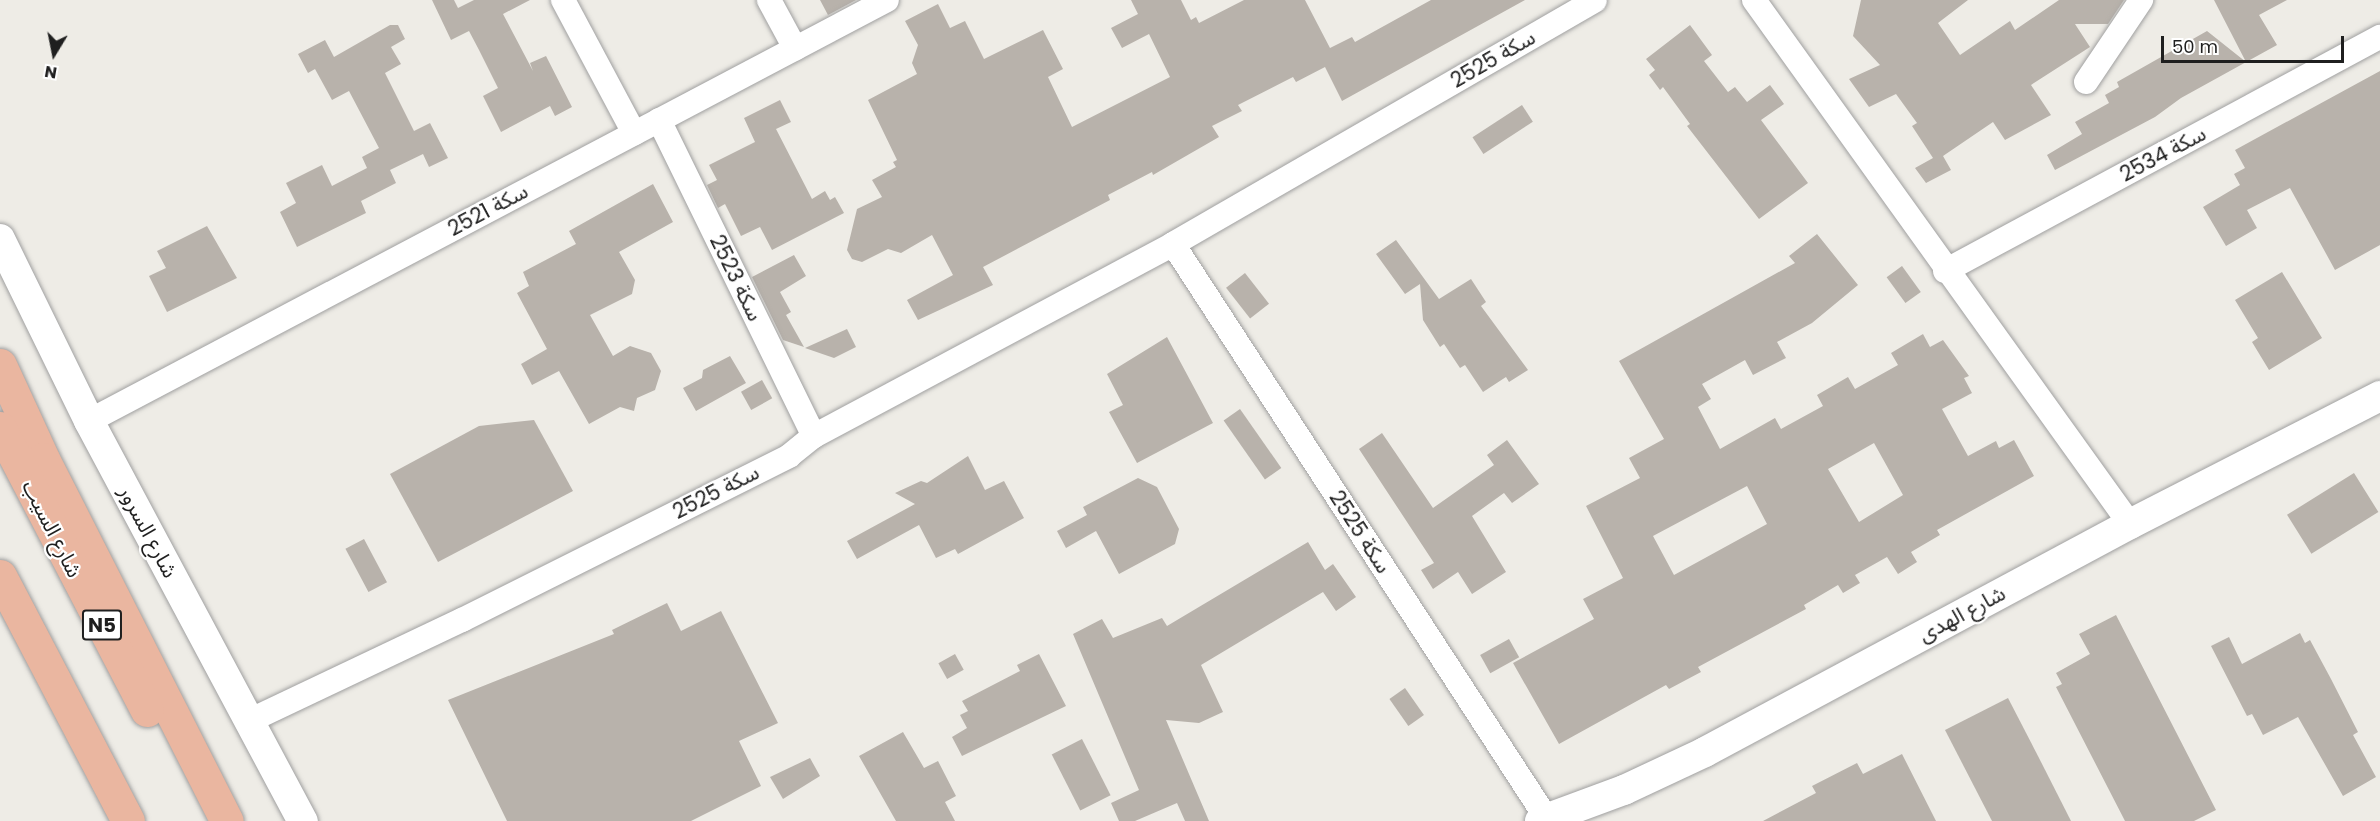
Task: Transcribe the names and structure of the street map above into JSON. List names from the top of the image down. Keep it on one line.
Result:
{"streets":{"highway":["شارع السيب","N5"],"street":["سكة 2525","سكة 2534","سكة 2521","سكة 2523","شارع السرور","شارع الهدى"]},"crossings":[["سكة 2525","سكة 2523"],["سكة 2525","شارع السرور"],["سكة 2525","شارع الهدى"],["سكة 2521","سكة 2523"],["سكة 2521","شارع السرور"]],"scale_bar":"50 m","north":"bottom"}
